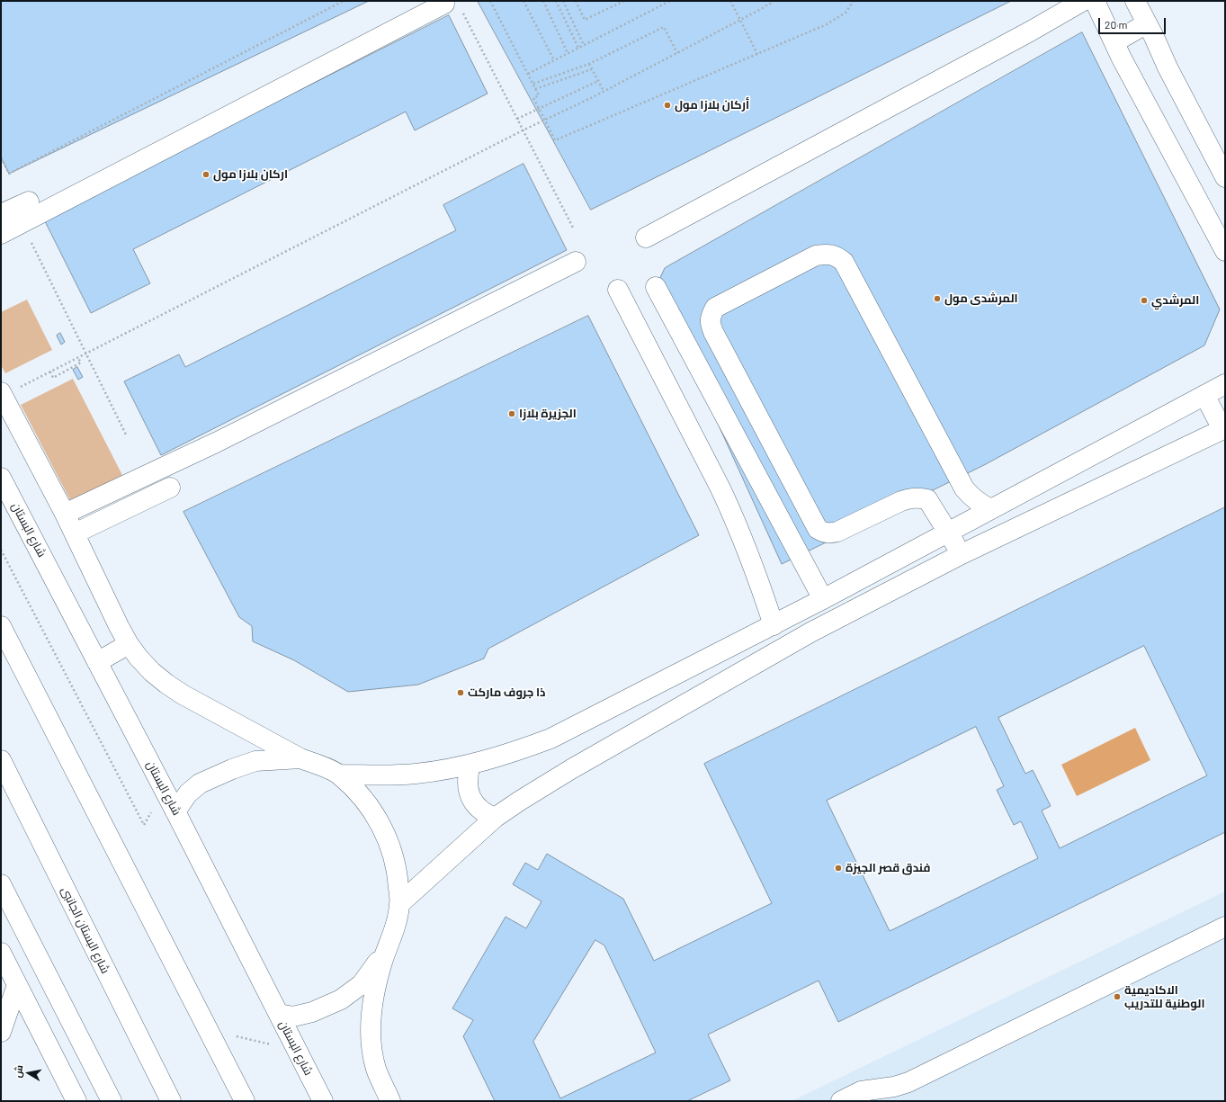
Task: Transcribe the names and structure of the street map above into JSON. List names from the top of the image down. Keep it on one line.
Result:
{"streets":{"street":["شارع البستان","شارع البستان الجانبى"]},"places":["أركان بلازا مول","اركان بلازا مول","المرشدى مول","المرشدي","الجزيرة بلازا","ذا جروف ماركت","فندق قصر الجيزة","الاكاديمية الوطنية للتدريب"],"scale_bar":"20 m","north":"left"}
